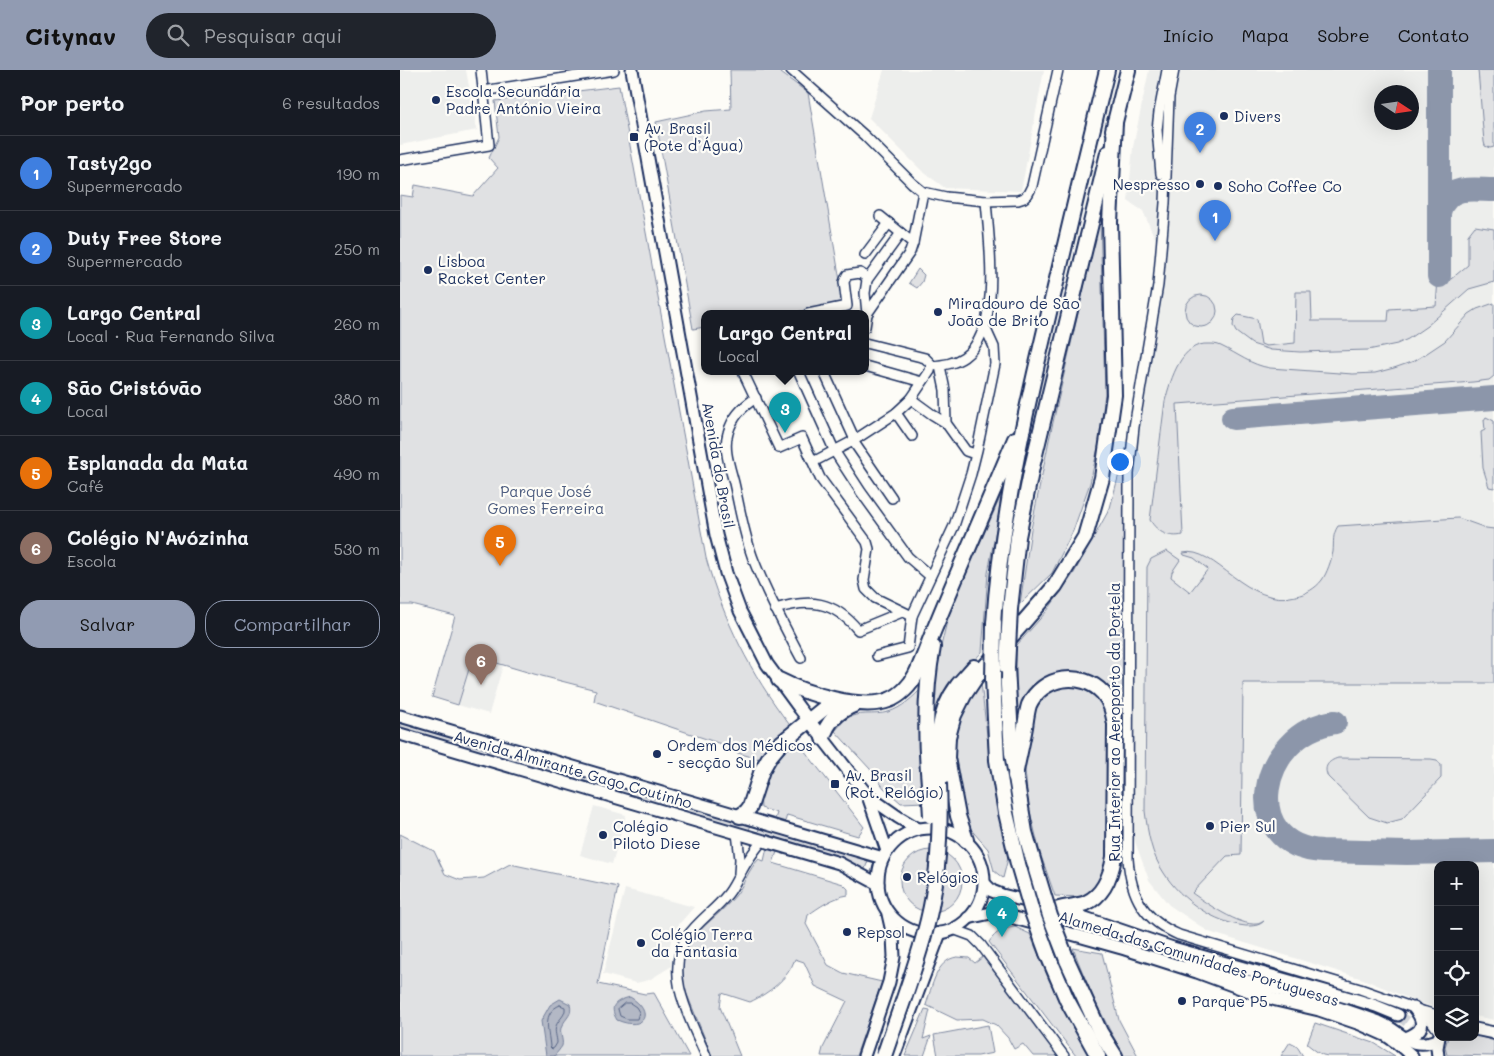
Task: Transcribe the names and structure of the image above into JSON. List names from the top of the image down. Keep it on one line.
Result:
{"streets":{"main road":["Avenida do Brasil","Avenida Almirante Gago Coutinho","Alameda das Comunidades Portuguesas"],"street":["Rua Interior ao Aeroporto da Portela"]},"crossings":[["Avenida do Brasil","Avenida Almirante Gago Coutinho"],["Avenida do Brasil","Alameda das Comunidades Portuguesas"],["Avenida Almirante Gago Coutinho","Alameda das Comunidades Portuguesas"]],"parks":["Parque José Gomes Ferreira"],"places":{"other":["Escola Secundária Padre António Vieira","Divers","Nespresso","Soho Coffee Co","Lisboa Racket Center","Miradouro de São João de Brito","Ordem dos Médicos - secção Sul","Pier Sul","Colégio Piloto Diese","Relógios","Repsol","Colégio Terra da Fantasia","Parque P5"],"transit":["Av. Brasil (Pote d’Água)","Av. Brasil (Rot. Relógio)"]},"north":"right","page":{"header":"Citynav","search":"Pesquisar aqui","nav":["Início","Mapa","Sobre","Contato"],"heading":["Por perto","6 resultados"],"pins":["2","1","3","5","6","4"],"list":[{"mark":"1","name":"Tasty2go","note":"Supermercado","value":"190 m"},{"mark":"2","name":"Duty Free Store","note":"Supermercado","value":"250 m"},{"mark":"3","name":"Largo Central","note":"Local · Rua Fernando Silva","value":"260 m"},{"mark":"4","name":"São Cristóvão","note":"Local","value":"380 m"},{"mark":"5","name":"Esplanada da Mata","note":"Café","value":"490 m"},{"mark":"6","name":"Colégio N'Avózinha","note":"Escola","value":"530 m"}],"popup":["Largo Central","Local"],"buttons":["Salvar","Compartilhar"],"map_buttons":["+","−"]}}
